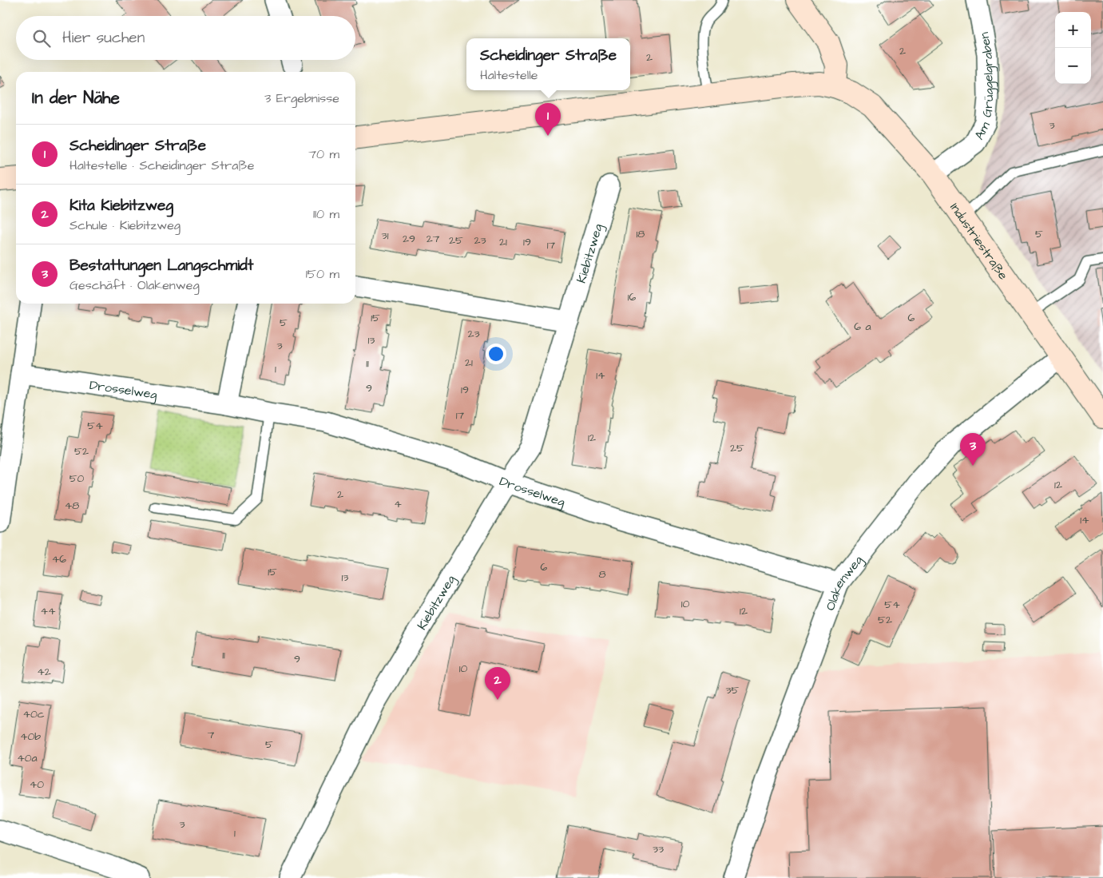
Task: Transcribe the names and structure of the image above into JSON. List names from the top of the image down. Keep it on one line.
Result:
{"streets":{"main road":["Industriestraße"],"street":["Am Grüggelgraben","Kiebitzweg","Drosselweg","Olakenweg"]},"crossings":[["Am Grüggelgraben","Industriestraße"],["Industriestraße","Olakenweg"],["Kiebitzweg","Drosselweg"],["Drosselweg","Olakenweg"]],"house_numbers":["2","2","3","18","5","31","29","27","25","23","21","19","17","16","15","6","5","6 a","23","13","3","21","11","1","14","9","19","17","54","12","25","52","50","12","2","4","48","14","46","6","15","8","13","10","54","44","12","52","11","9","10","42","35","40c","7","40b","5","40a","40","3","1","33"],"page":{"map_buttons":["+","−"],"search":"Hier suchen","popup":["Scheidinger Straße","Haltestelle"],"heading":["In der Nähe","3 Ergebnisse"],"pins":["1","3","2"],"list":[{"mark":"1","name":"Scheidinger Straße","note":"Haltestelle · Scheidinger Straße","value":"70 m"},{"mark":"2","name":"Kita Kiebitzweg","note":"Schule · Kiebitzweg","value":"110 m"},{"mark":"3","name":"Bestattungen Langschmidt","note":"Geschäft · Olakenweg","value":"150 m"}]}}
